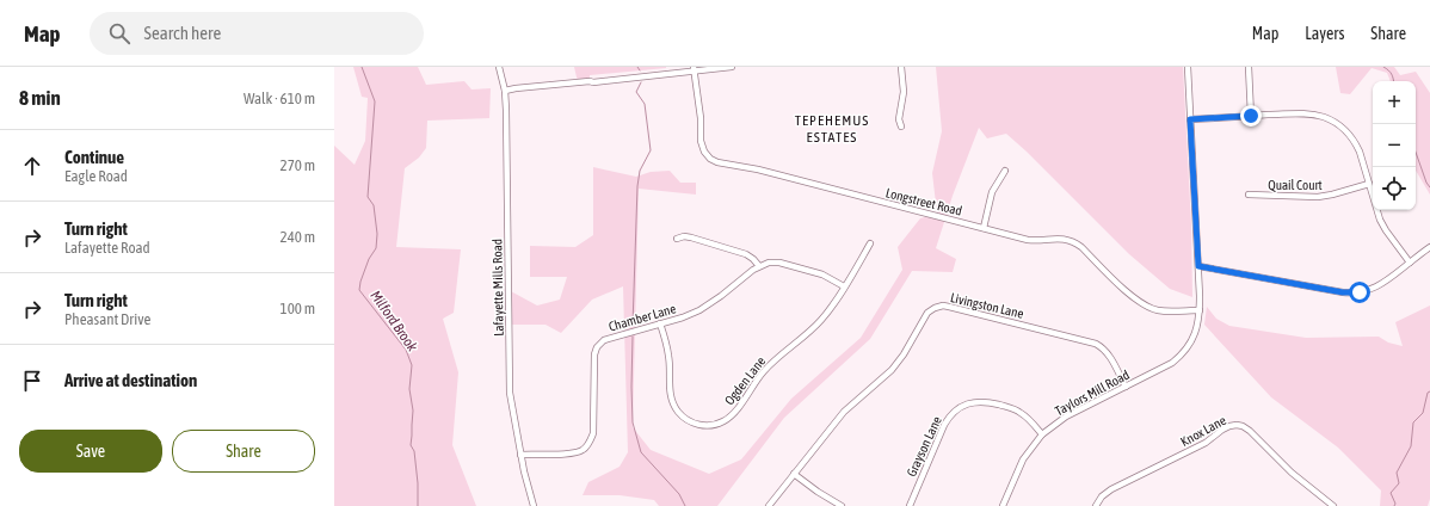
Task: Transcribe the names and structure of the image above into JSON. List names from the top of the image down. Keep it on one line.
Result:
{"streets":{"street":["Quail Court","Longstreet Road","Lafayette Mills Road","Livingston Lane","Chamber Lane","Ogden Lane","Taylors Mill Road","Knox Lane","Grayson Lane"]},"crossings":[["Longstreet Road","Taylors Mill Road"],["Lafayette Mills Road","Chamber Lane"],["Livingston Lane","Taylors Mill Road"],["Chamber Lane","Ogden Lane"],["Taylors Mill Road","Grayson Lane"]],"districts":["TEPEHEMUS ESTATES"],"water":["Milford Brook"],"page":{"header":"Map","search":"Search here","nav":["Map","Layers","Share"],"heading":["8 min","Walk · 610 m"],"map_buttons":["+","−"],"list":[["Continue","Eagle Road","270 m"],["Turn right","Lafayette Road","240 m"],["Turn right","Pheasant Drive","100 m"],"Arrive at destination"],"buttons":["Save","Share"]}}
